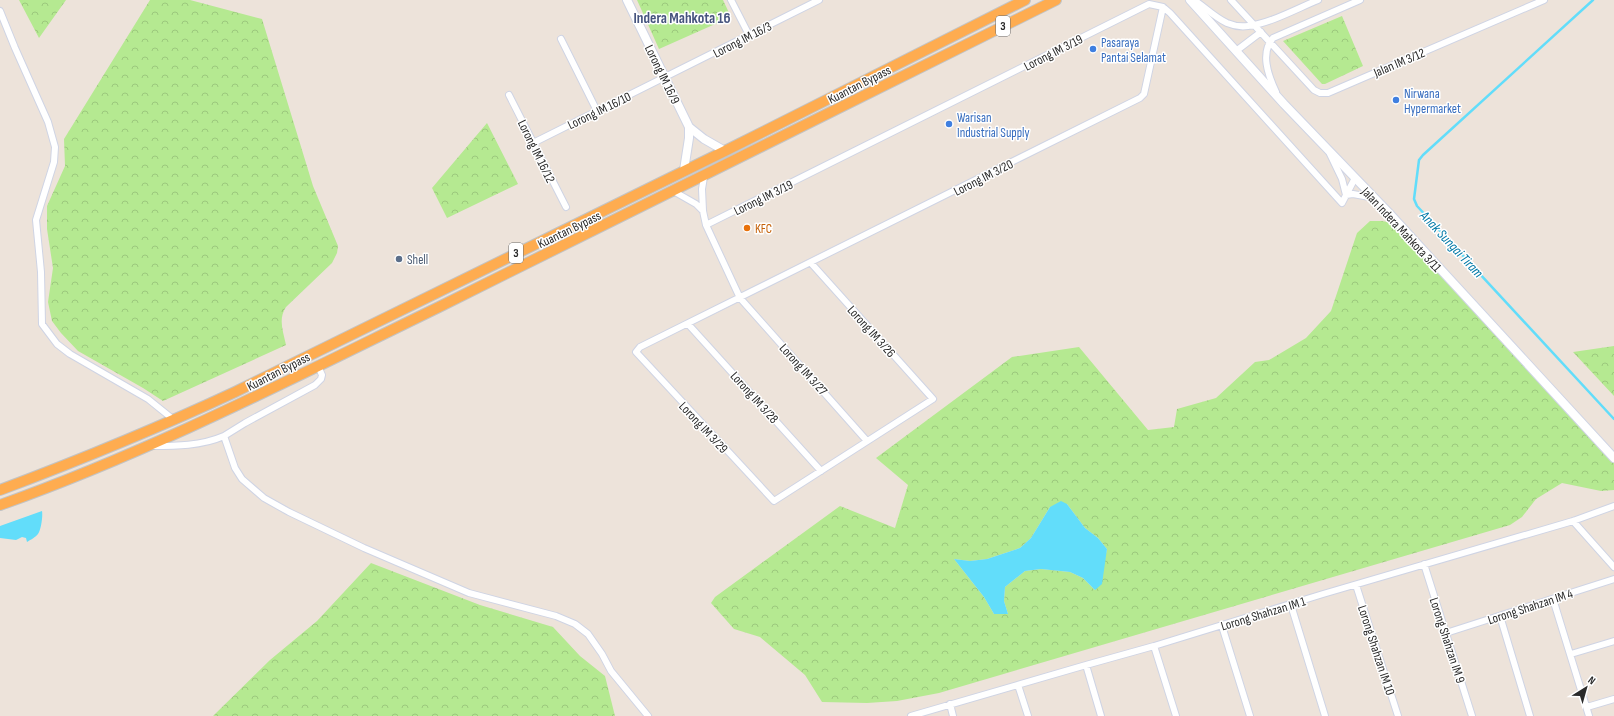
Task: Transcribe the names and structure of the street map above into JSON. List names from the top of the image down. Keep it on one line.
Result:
{"streets":{"highway":["3","Kuantan Bypass"],"street":["Lorong IM 16/3","Lorong IM 3/19","Jalan IM 3/12","Lorong IM 16/9","Lorong IM 16/10","Lorong IM 16/12","Lorong IM 3/20","Jalan Indera Mahkota 3/11","Lorong IM 3/26","Lorong IM 3/27","Lorong IM 3/28","Lorong IM 3/29","Lorong Shahzan IM 4","Lorong Shahzan IM 1","Lorong Shahzan IM 9","Lorong Shahzan IM 10"]},"crossings":[["Lorong IM 16/3","Lorong IM 16/9"],["Lorong IM 16/3","Lorong IM 16/10"],["Lorong IM 3/19","Lorong IM 3/20"],["Lorong IM 3/19","Lorong IM 3/27"],["Lorong IM 16/9","Kuantan Bypass"],["Lorong IM 16/9","Lorong IM 16/10"],["Kuantan Bypass","Lorong IM 3/27"],["Lorong IM 16/10","Lorong IM 16/12"],["Lorong IM 3/20","Lorong IM 3/26"],["Lorong IM 3/20","Lorong IM 3/27"],["Lorong IM 3/20","Lorong IM 3/28"],["Lorong IM 3/20","Lorong IM 3/29"],["Lorong IM 3/26","Lorong IM 3/27"],["Lorong IM 3/28","Lorong IM 3/29"],["Lorong Shahzan IM 4","Lorong Shahzan IM 9"],["Lorong Shahzan IM 1","Lorong Shahzan IM 9"],["Lorong Shahzan IM 1","Lorong Shahzan IM 10"]],"districts":["Indera Mahkota 16"],"water":["Anak Sungai Tiram"],"places":["Pasaraya Pantai Selamat","Nirwana Hypermarket","Warisan Industrial Supply","KFC","Shell"],"north":"top right"}
